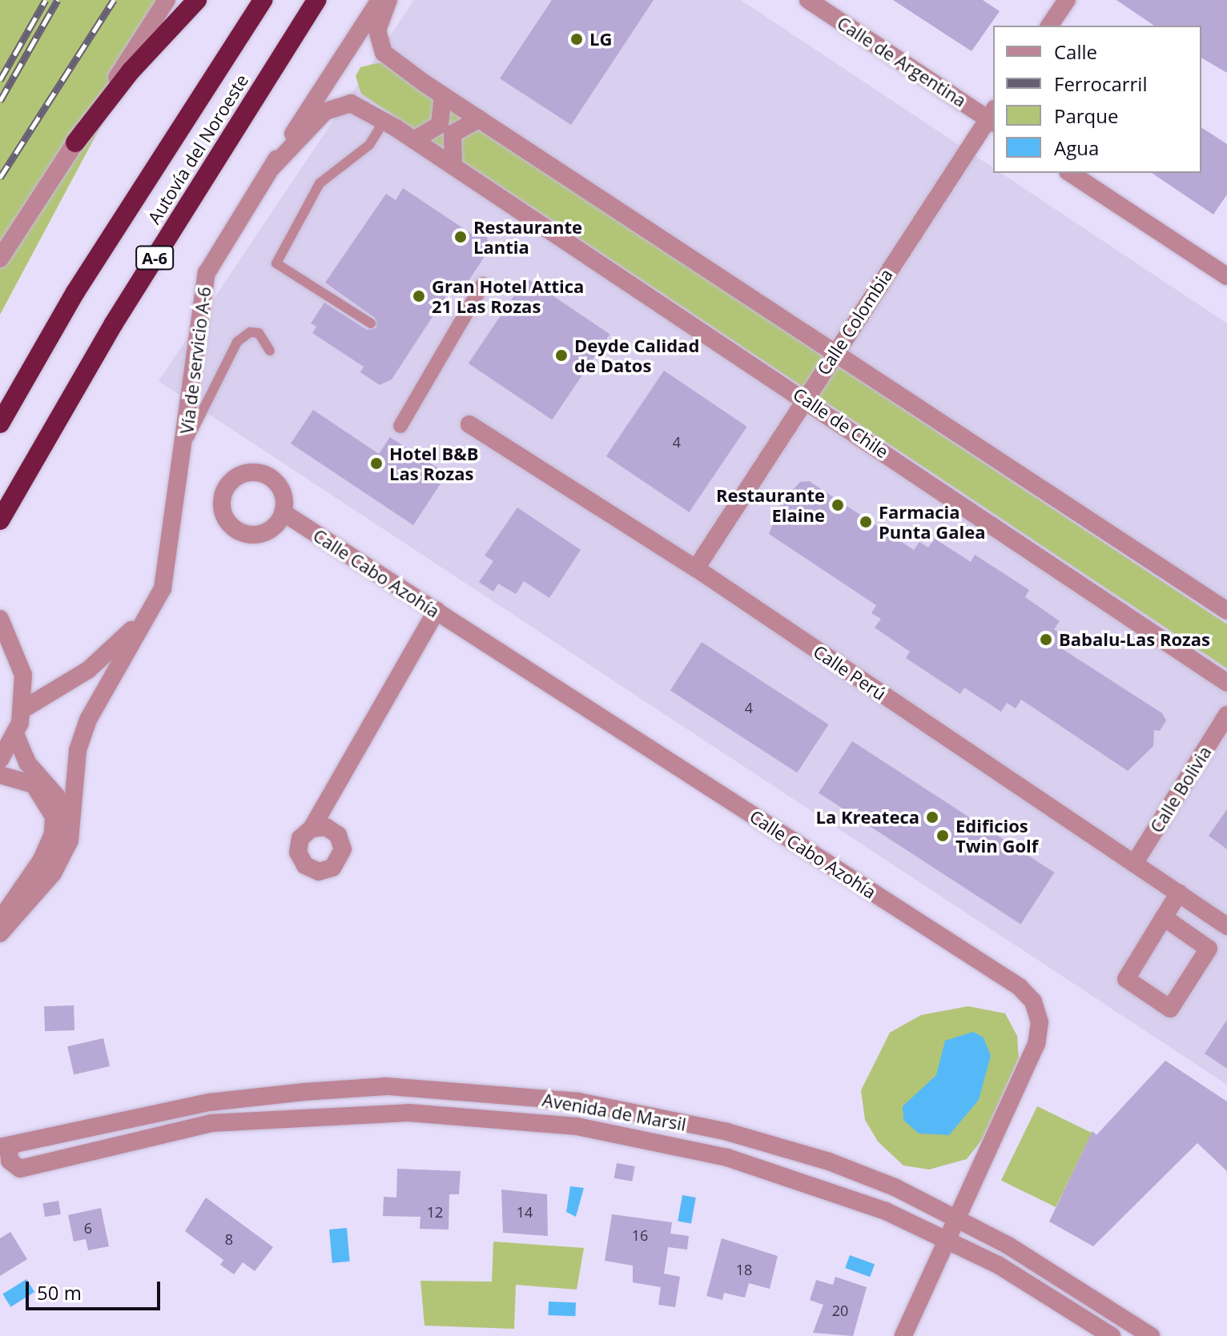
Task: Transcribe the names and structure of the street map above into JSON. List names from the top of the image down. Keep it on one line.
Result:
{"streets":{"highway":["Autovía del Noroeste","A-6"],"street":["Calle de Argentina","Calle Colombia","Vía de servicio A-6","Calle de Chile","Calle Cabo Azohía","Calle Perú","Calle Bolivia","Avenida de Marsil"]},"crossings":[["Calle de Argentina","Calle Colombia"],["Calle Colombia","Calle de Chile"],["Calle Colombia","Calle Perú"],["Vía de servicio A-6","Calle de Chile"],["Calle Cabo Azohía","Avenida de Marsil"],["Calle Perú","Calle Bolivia"]],"places":["LG","Restaurante Lantia","Gran Hotel Attica 21 Las Rozas","Deyde Calidad de Datos","Hotel B&B Las Rozas","Restaurante Elaine","Farmacia Punta Galea","Babalu-Las Rozas","La Kreateca","Edificios Twin Golf"],"house_numbers":["4","4","12","14","6","16","8","18","20"],"legend":["Calle","Ferrocarril","Parque","Agua"],"scale_bar":"50 m"}
